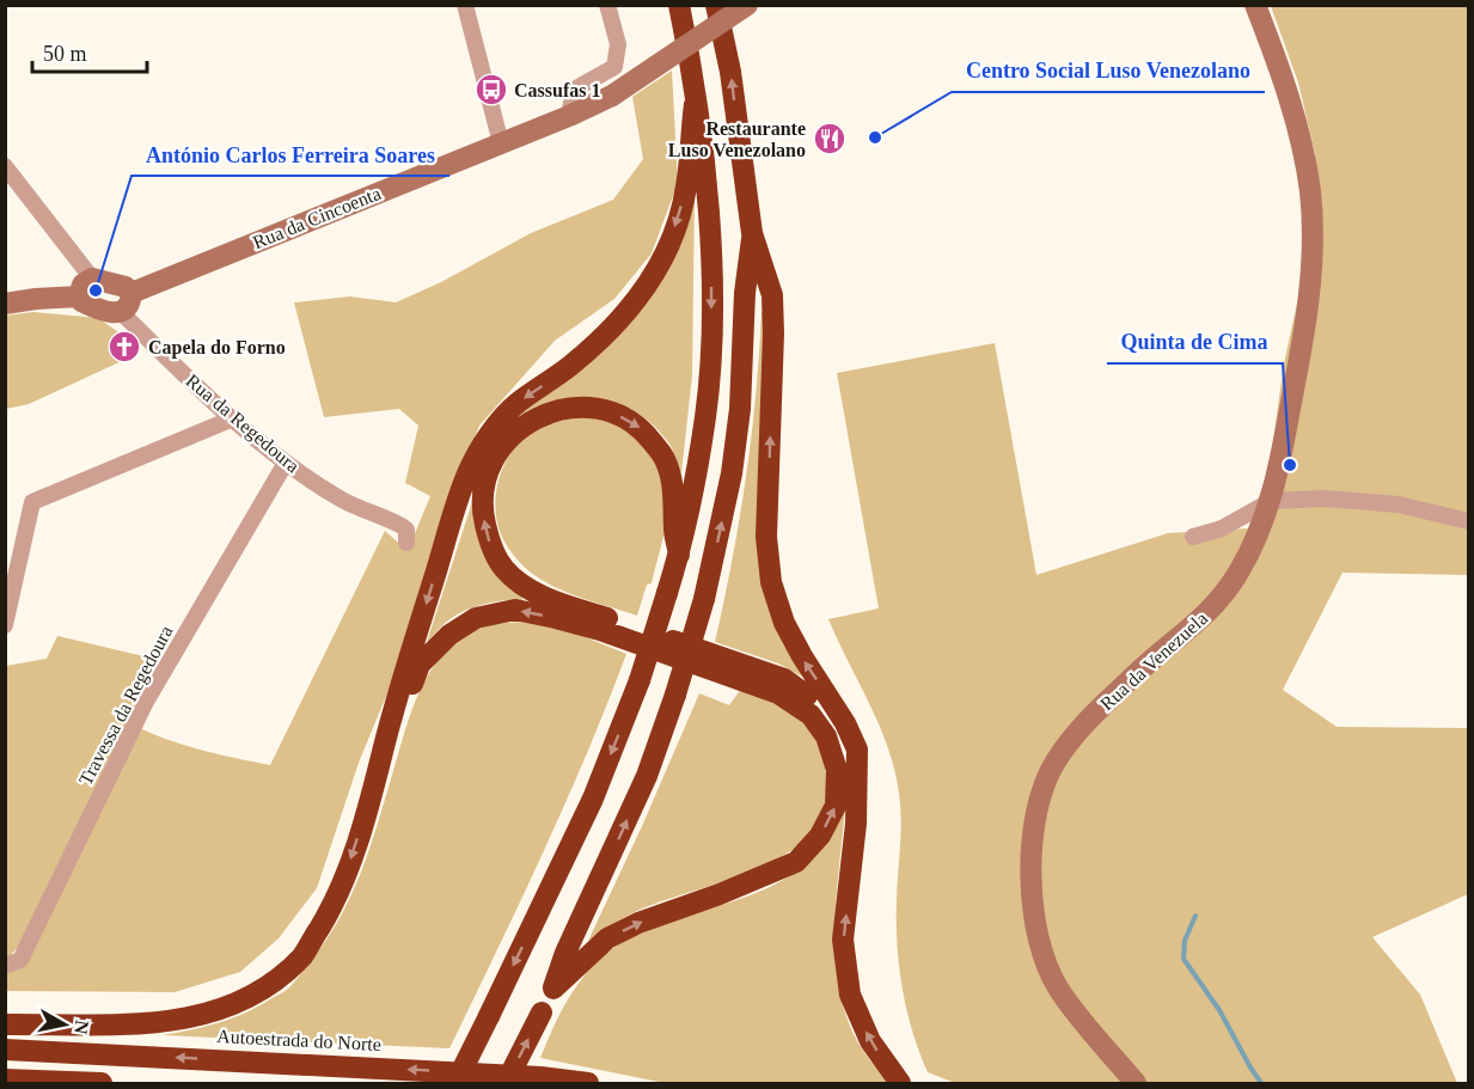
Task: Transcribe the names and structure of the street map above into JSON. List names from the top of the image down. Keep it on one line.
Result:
{"streets":{"highway":["Autoestrada do Norte"],"street":["Rua da Cincoenta","Rua da Regedoura","Rua da Venezuela","Travessa da Regedoura"]},"crossings":[["Rua da Cincoenta","Rua da Regedoura"],["Rua da Regedoura","Travessa da Regedoura"]],"one_way":["Autoestrada do Norte"],"places":{"bus stop":["Cassufas 1"],"other":["Centro Social Luso Venezolano","António Carlos Ferreira Soares","Quinta de Cima"],"restaurant":["Restaurante Luso Venezolano"],"church":["Capela do Forno"]},"scale_bar":"50 m","north":"right"}
